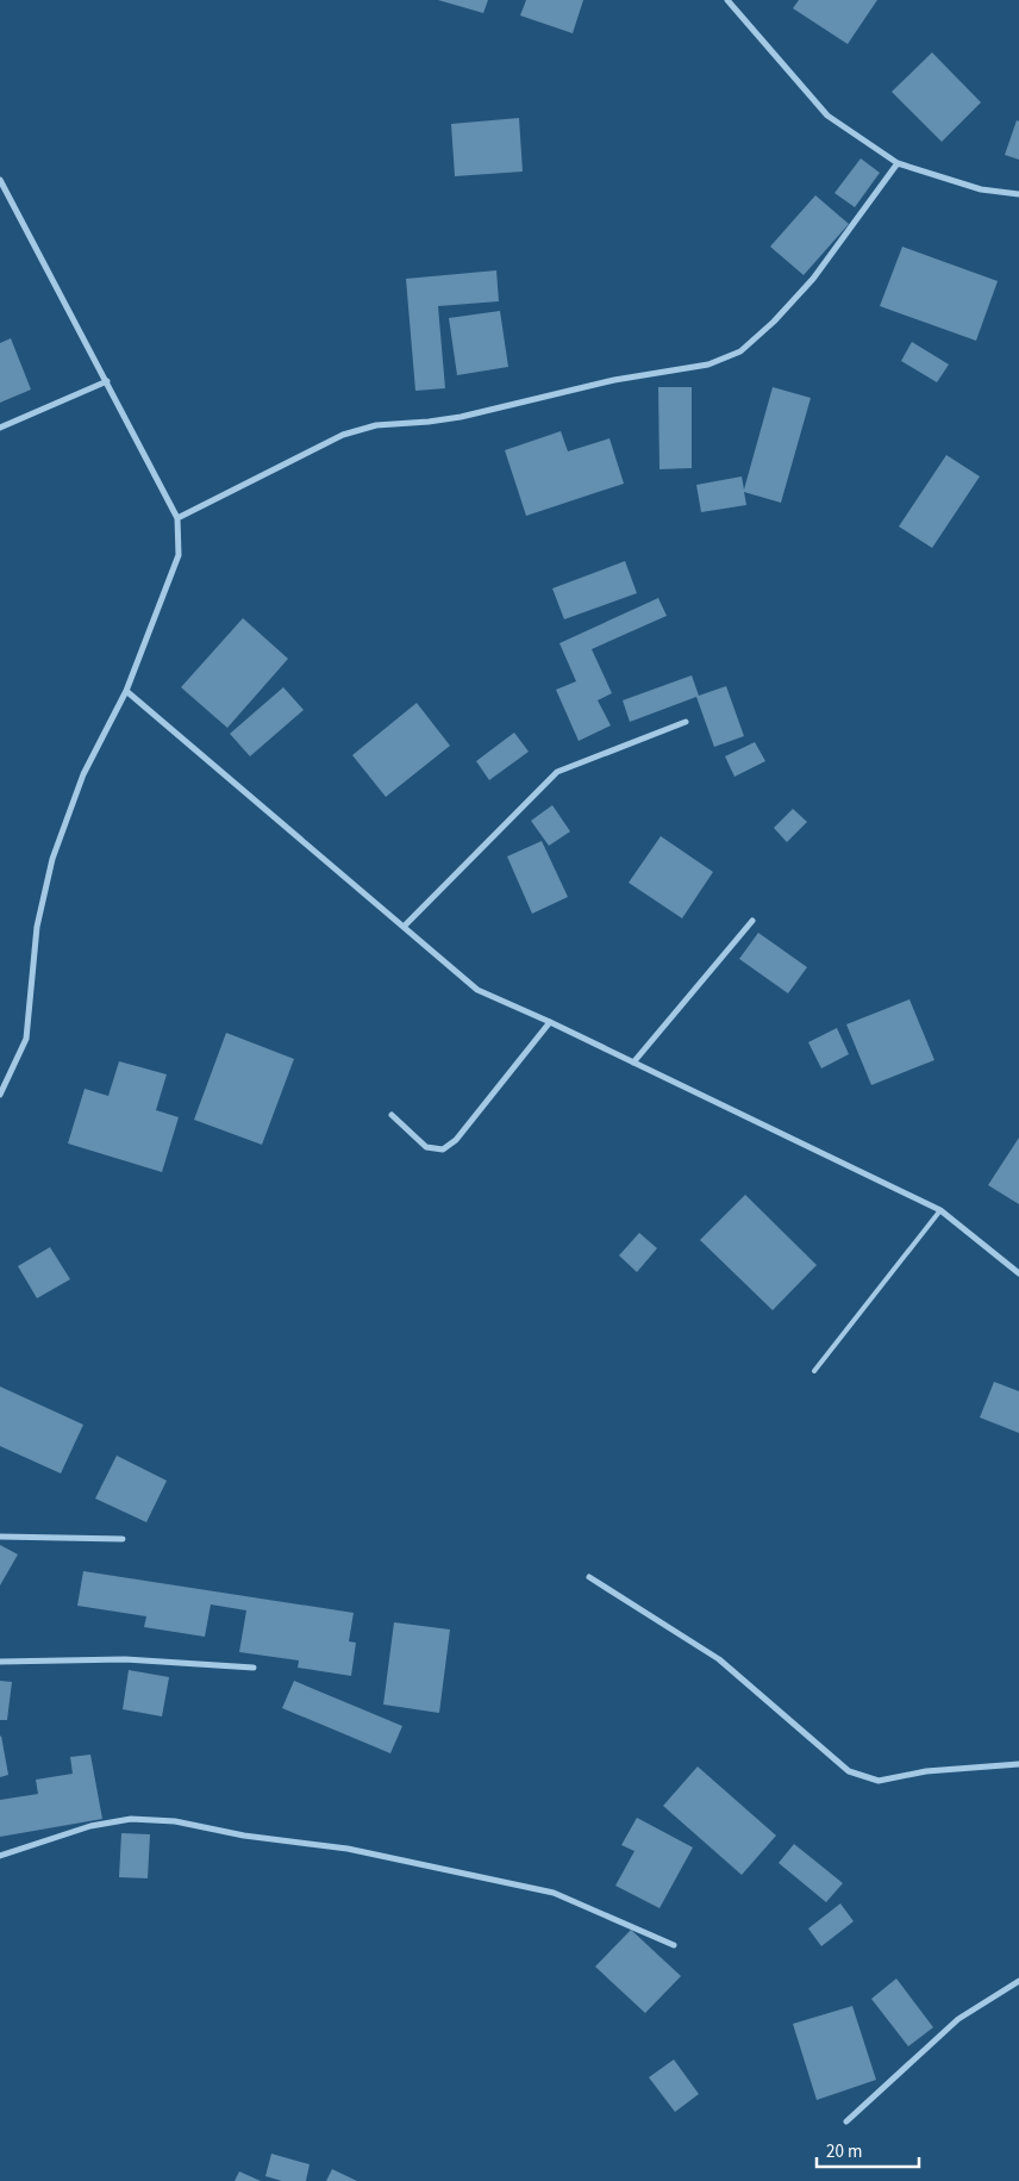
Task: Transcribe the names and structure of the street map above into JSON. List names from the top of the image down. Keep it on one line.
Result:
{"scale_bar":"20 m"}
